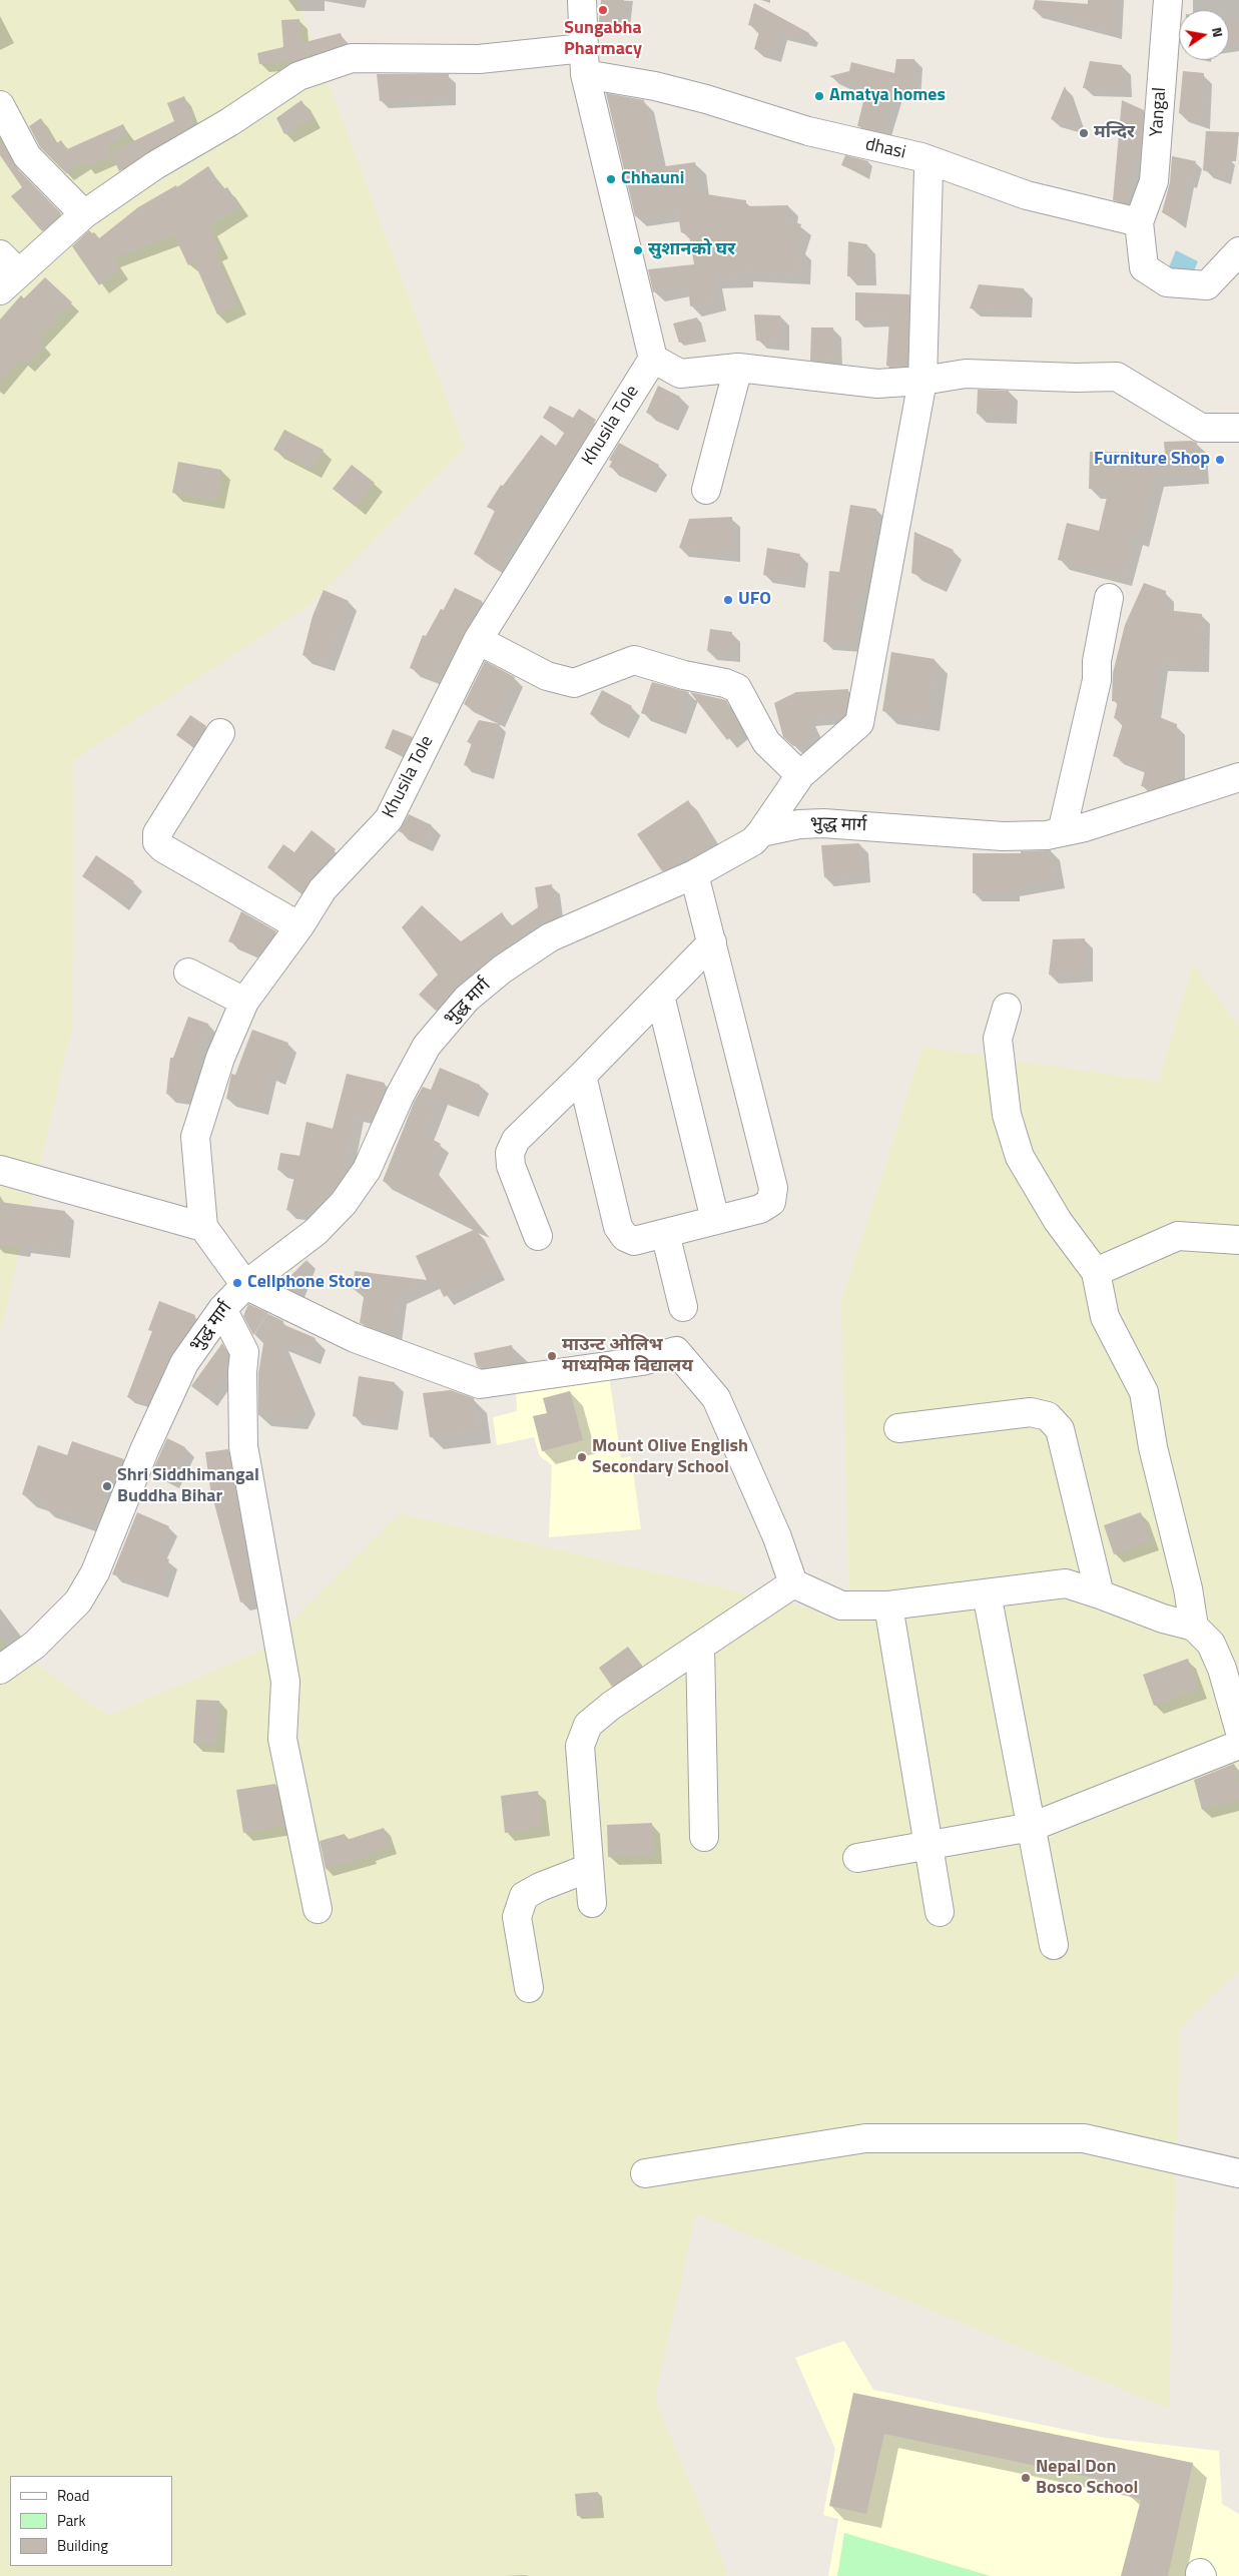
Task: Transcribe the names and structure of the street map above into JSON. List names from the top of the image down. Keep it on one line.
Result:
{"streets":{"street":["Yangal","dhasi","Khusila Tole","भुद्ध मार्ग"]},"crossings":[["Yangal","dhasi"]],"places":["Sungabha Pharmacy","Amatya homes","मन्दिर","Chhauni","सुशानको घर","Furniture Shop","UFO","Cellphone Store","माउन्ट ओलिभ माध्यमिक विद्यालय","Mount Olive English Secondary School","Shri Siddhimangal Buddha Bihar","Nepal Don Bosco School"],"legend":["Road","Park","Building"],"north":"right"}
